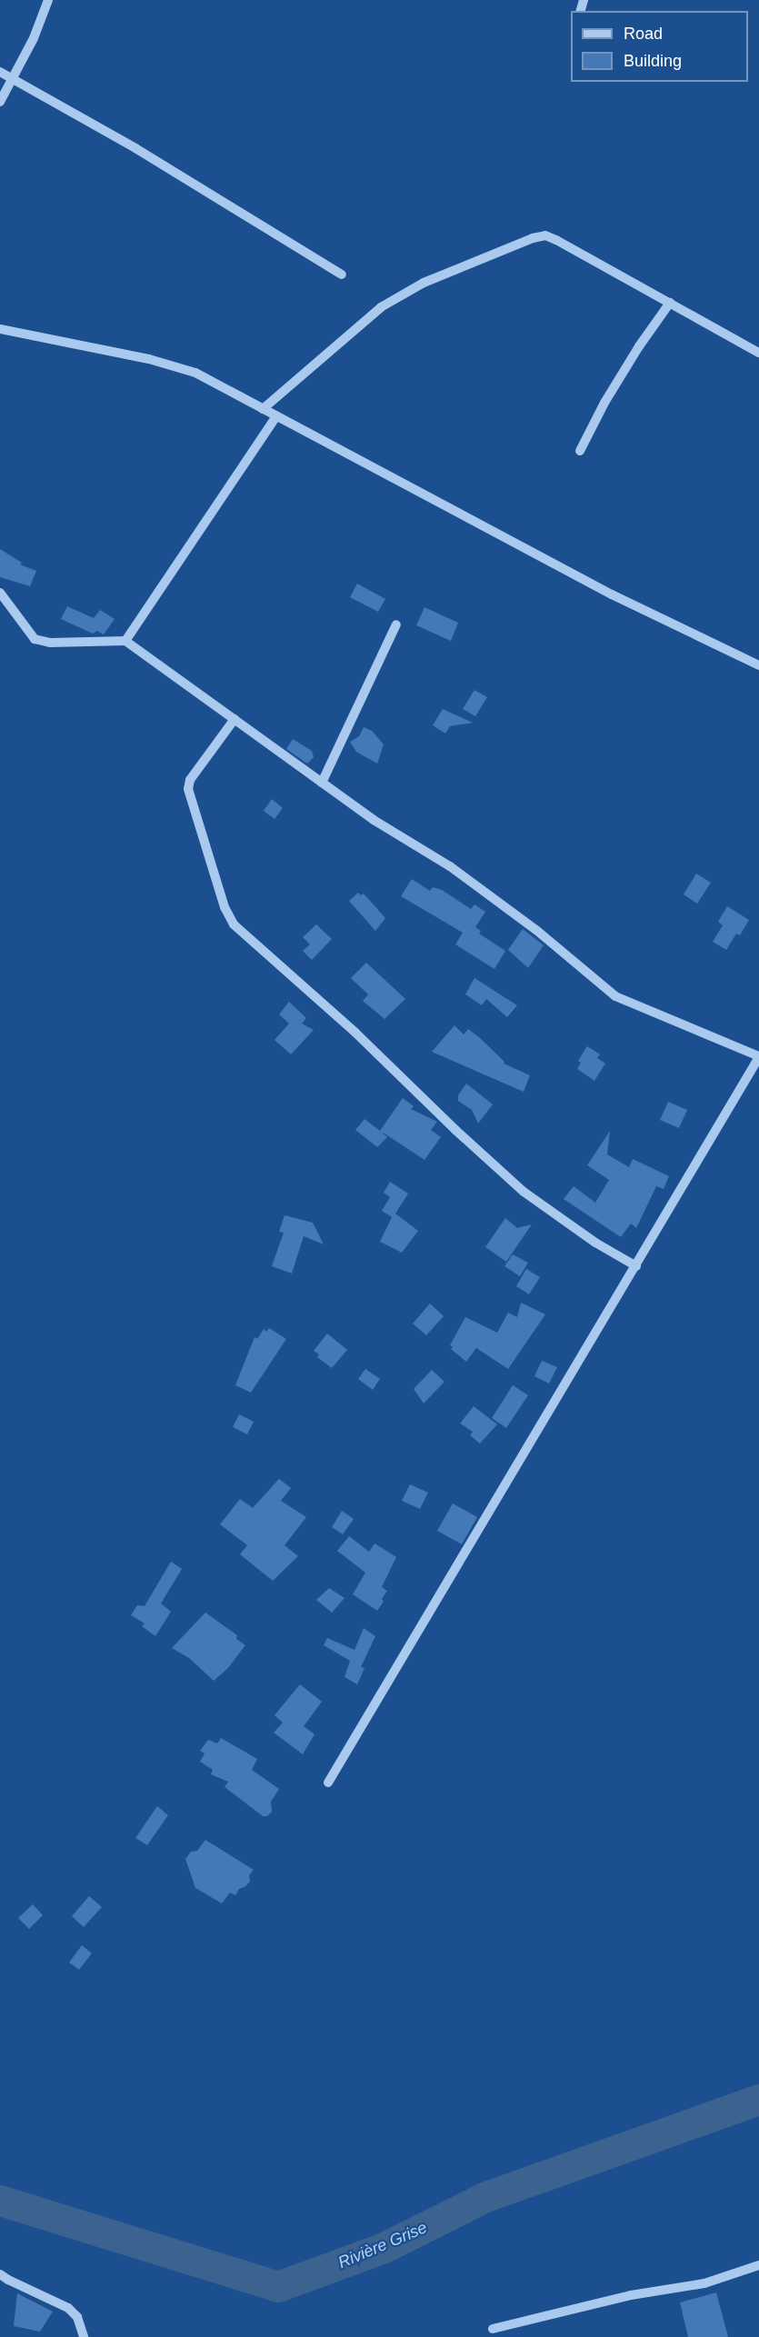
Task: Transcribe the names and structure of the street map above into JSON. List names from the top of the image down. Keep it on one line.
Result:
{"water":["Rivière Grise"],"legend":["Road","Building"]}
